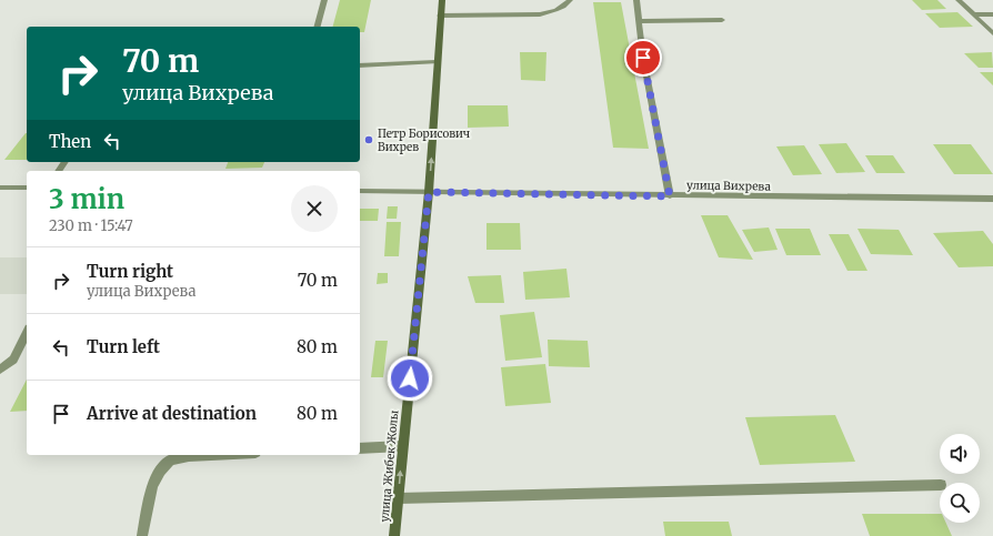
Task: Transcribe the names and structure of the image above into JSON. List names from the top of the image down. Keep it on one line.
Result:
{"streets":{"main road":["улица Жибек Жолы"],"street":["улица Вихрева"]},"crossings":[["улица Вихрева","улица Жибек Жолы"]],"places":["Петр Борисович Вихрев"],"page":{"turn":["70 m","улица Вихрева"],"then":"Then","heading":["3 min","230 m · 15:47"],"list":[{"name":"Turn right","note":"улица Вихрева","value":"70 m"},{"name":"Turn left","value":"80 m"},{"name":"Arrive at destination","value":"80 m"}]}}
